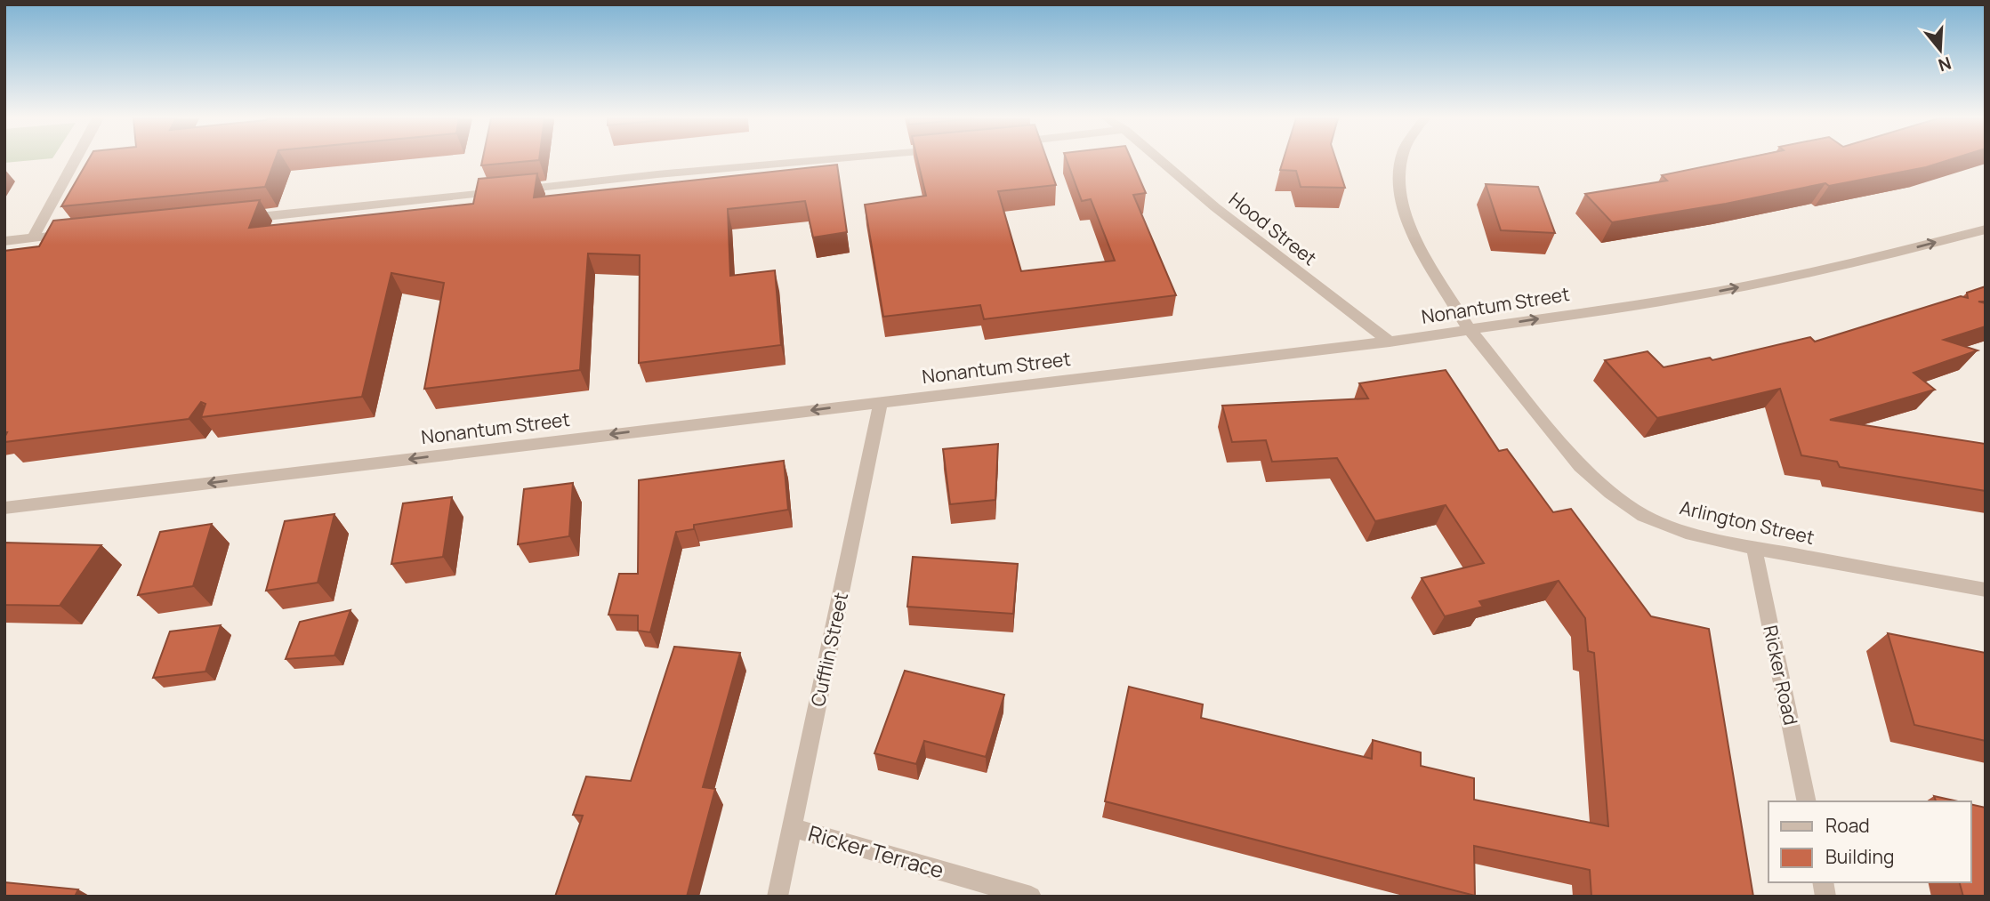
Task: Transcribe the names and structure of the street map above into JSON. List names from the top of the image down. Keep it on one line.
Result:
{"streets":{"street":["Hood Street","Nonantum Street","Arlington Street","Cufflin Street","Ricker Road","Ricker Terrace"]},"crossings":[["Hood Street","Nonantum Street"],["Nonantum Street","Arlington Street"],["Nonantum Street","Cufflin Street"],["Arlington Street","Ricker Road"],["Cufflin Street","Ricker Terrace"]],"legend":["Road","Building"],"north":"bottom"}
